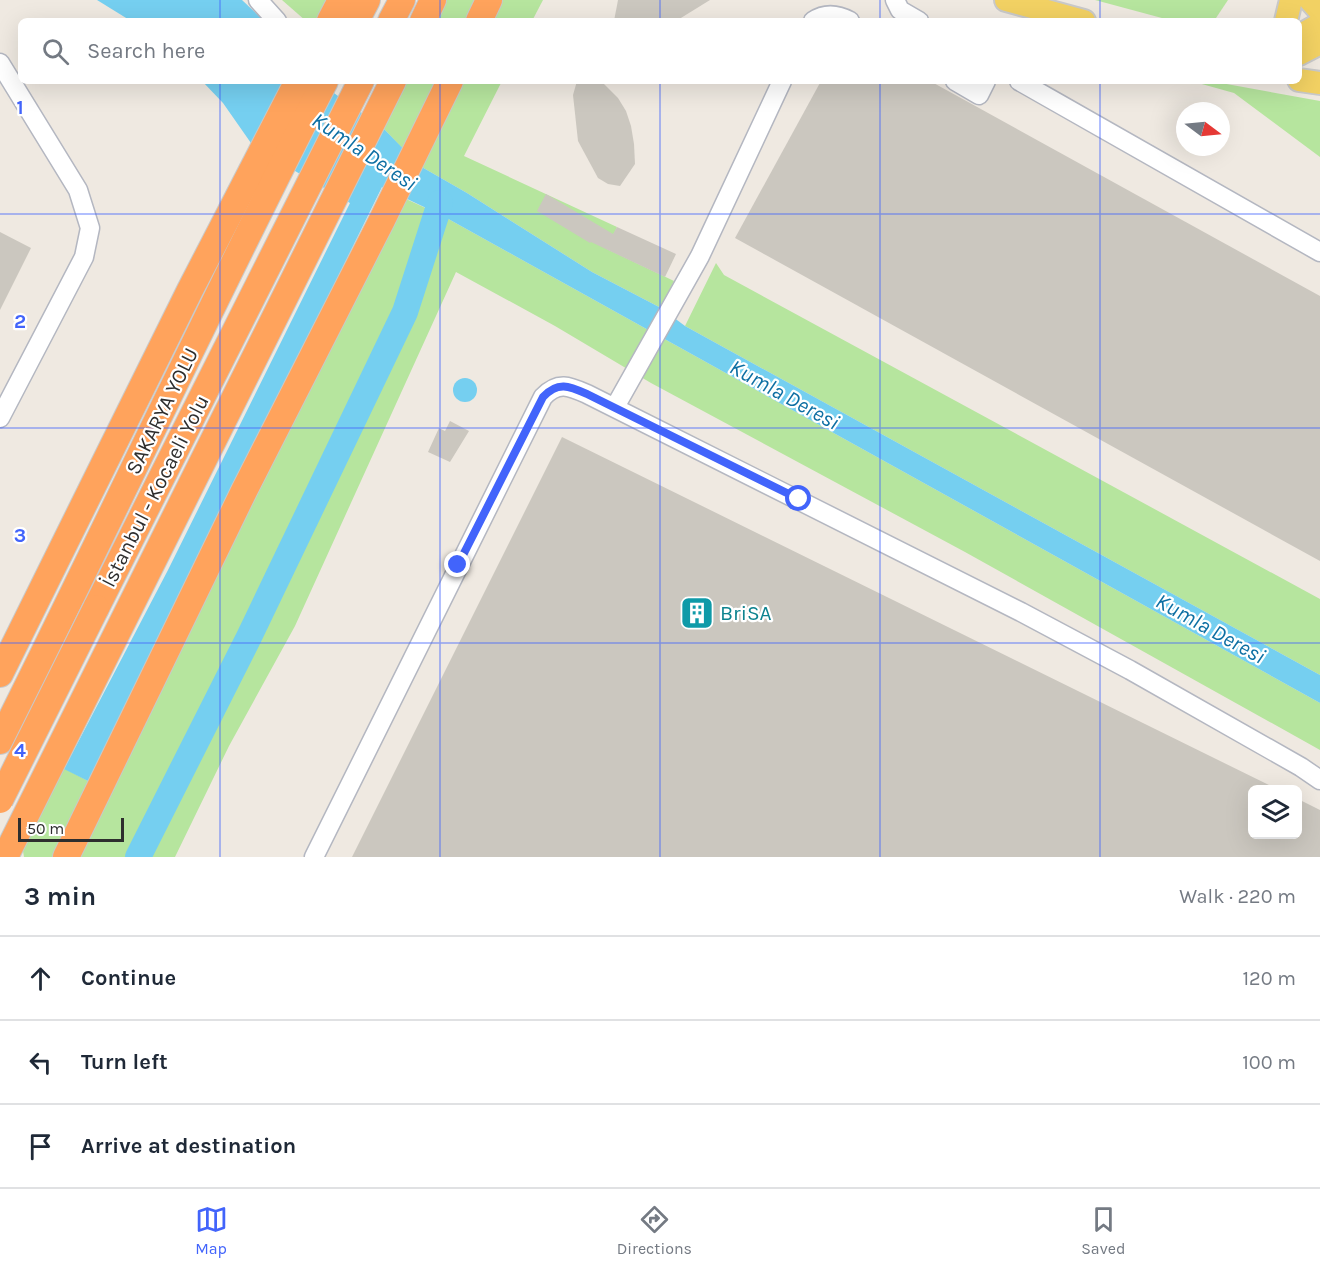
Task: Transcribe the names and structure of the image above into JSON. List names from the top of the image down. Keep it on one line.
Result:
{"streets":{"highway":["SAKARYA YOLU","İstanbul - Kocaeli Yolu"]},"water":["Kumla Deresi"],"places":{"building":["BriSA"]},"scale_bar":"50 m","north":"right","page":{"search":"Search here","scale":"50 m","heading":["3 min","Walk · 220 m"],"list":[["Continue","120 m"],["Turn left","100 m"],"Arrive at destination"],"nav":["Map","Directions","Saved"]},"grid":{"rows":["1","2","3","4"]}}
